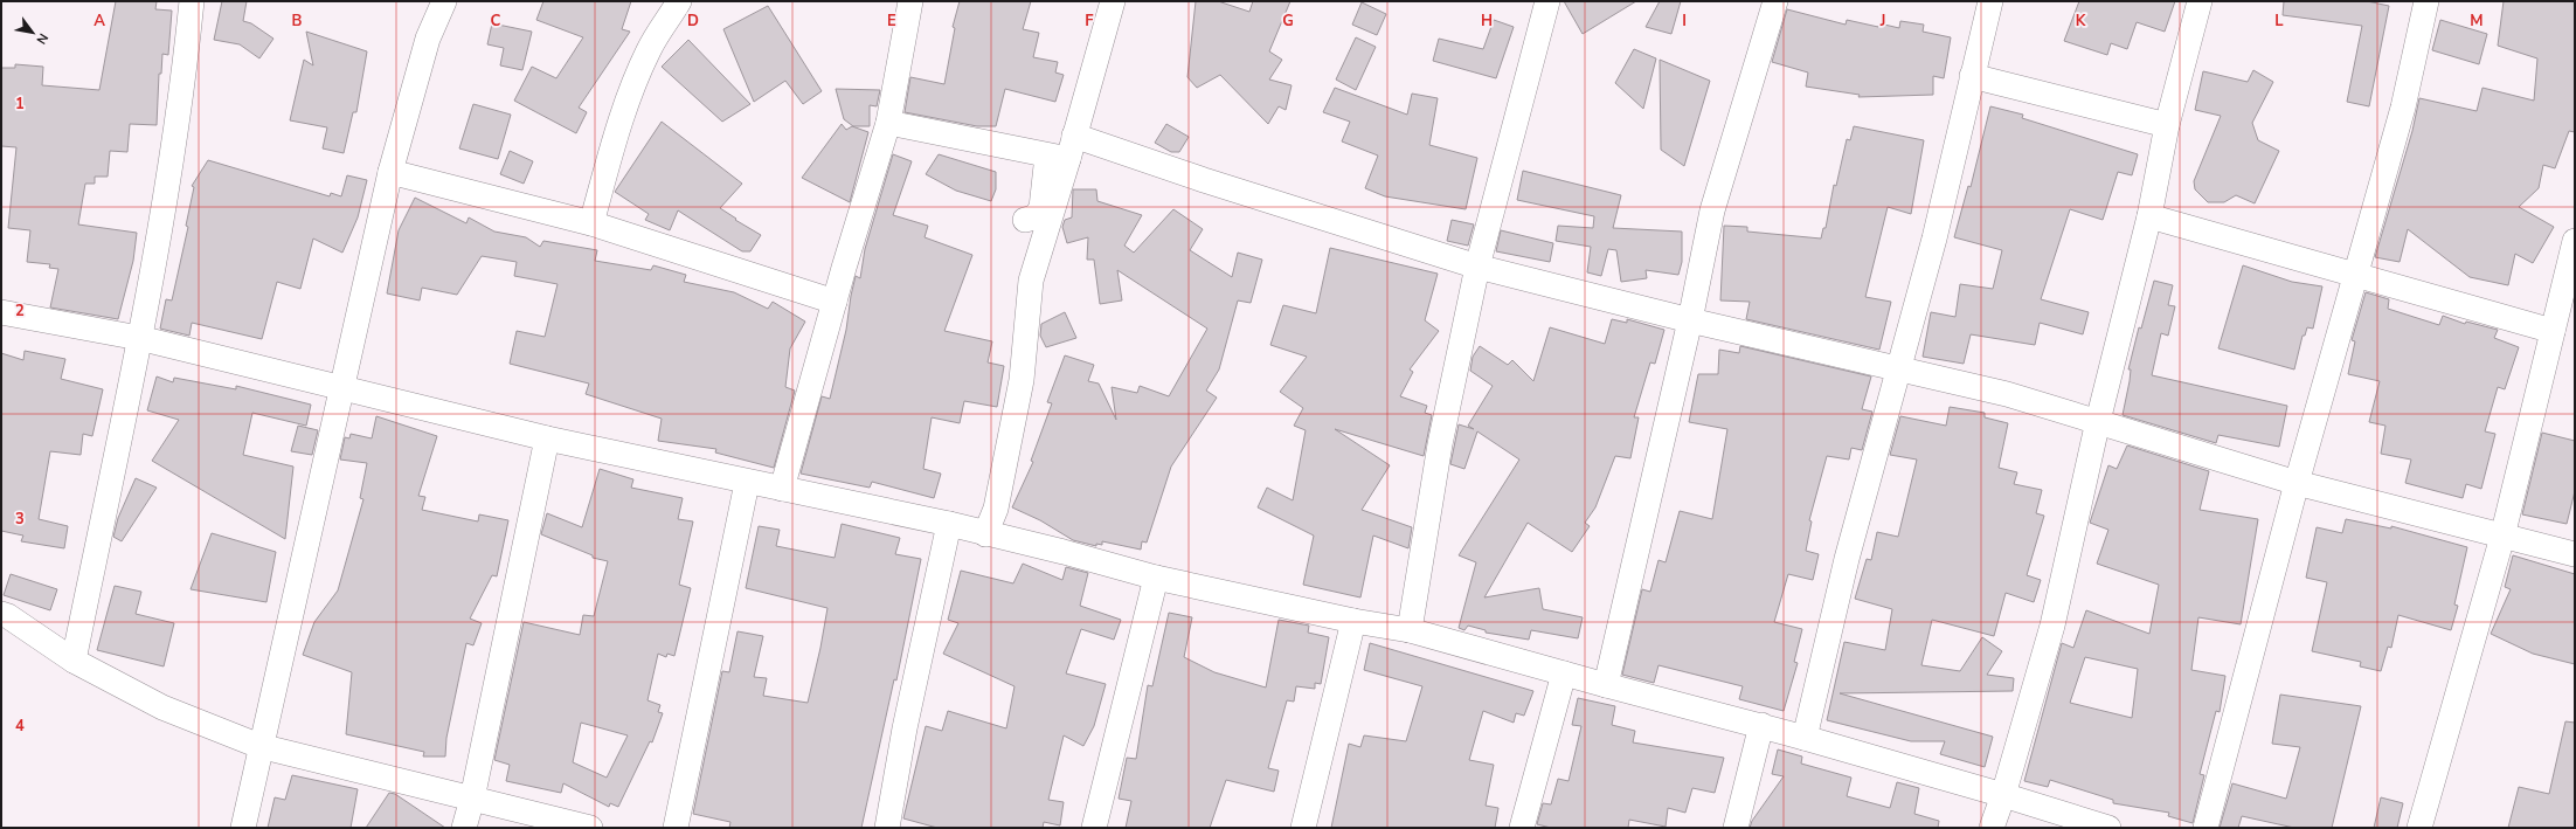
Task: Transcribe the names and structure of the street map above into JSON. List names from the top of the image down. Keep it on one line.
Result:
{"north":"bottom right","grid":{"columns":["A","B","C","D","E","F","G","H","I","J","K","L","M"],"rows":["1","2","3","4"]}}
